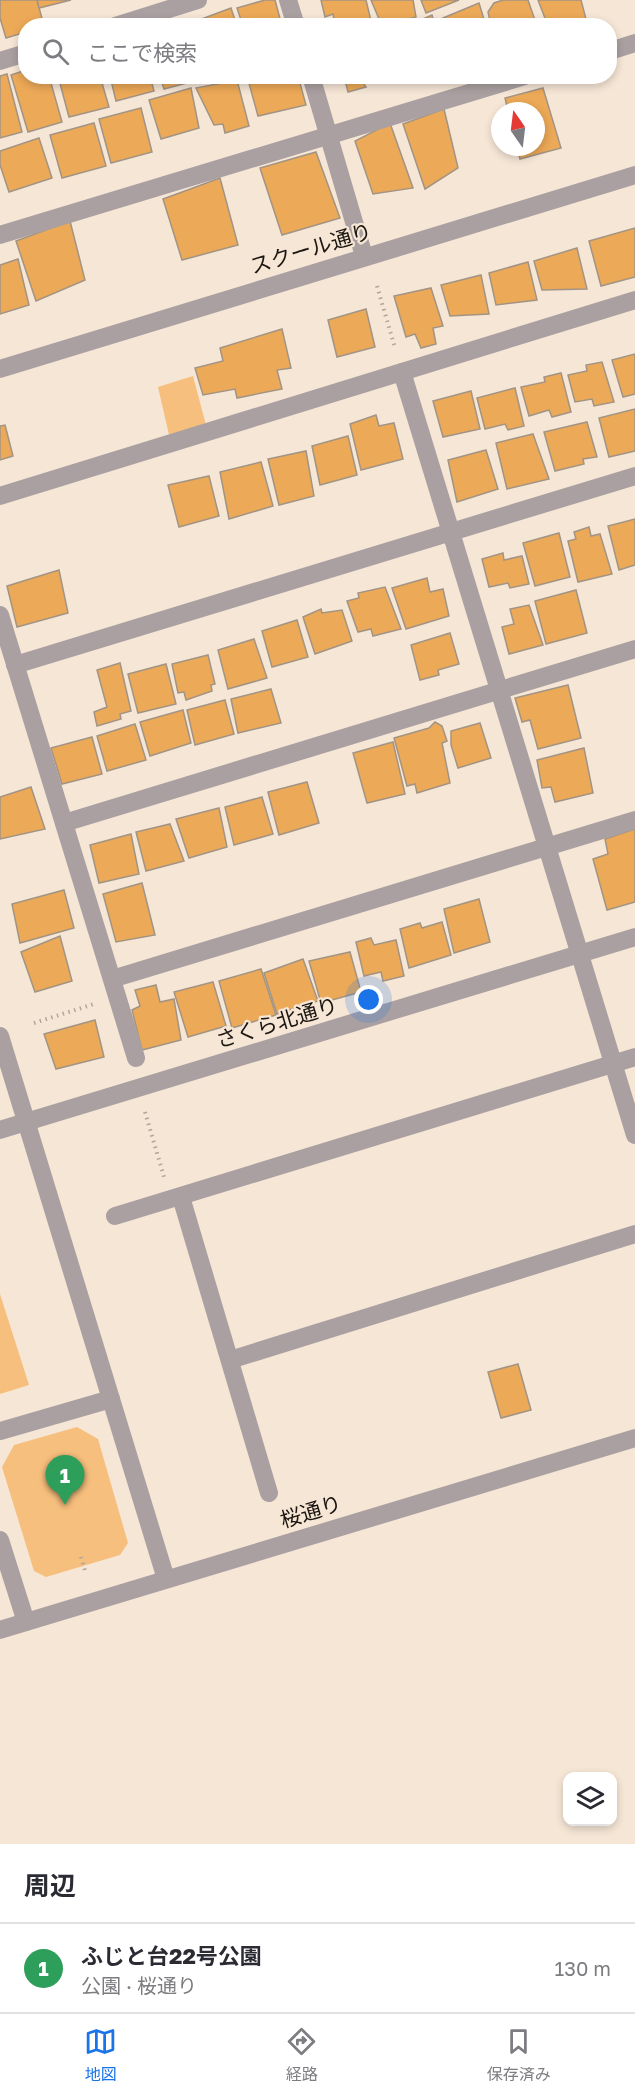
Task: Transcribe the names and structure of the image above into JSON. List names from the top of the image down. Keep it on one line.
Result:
{"streets":{"street":["スクール通り","さくら北通り","桜通り"]},"north":"top","page":{"search":"ここで検索","pins":"1","heading":"周辺","list":[{"mark":"1","name":"ふじと台22号公園","note":"公園 · 桜通り","value":"130 m"}],"nav":["地図","経路","保存済み"]}}
